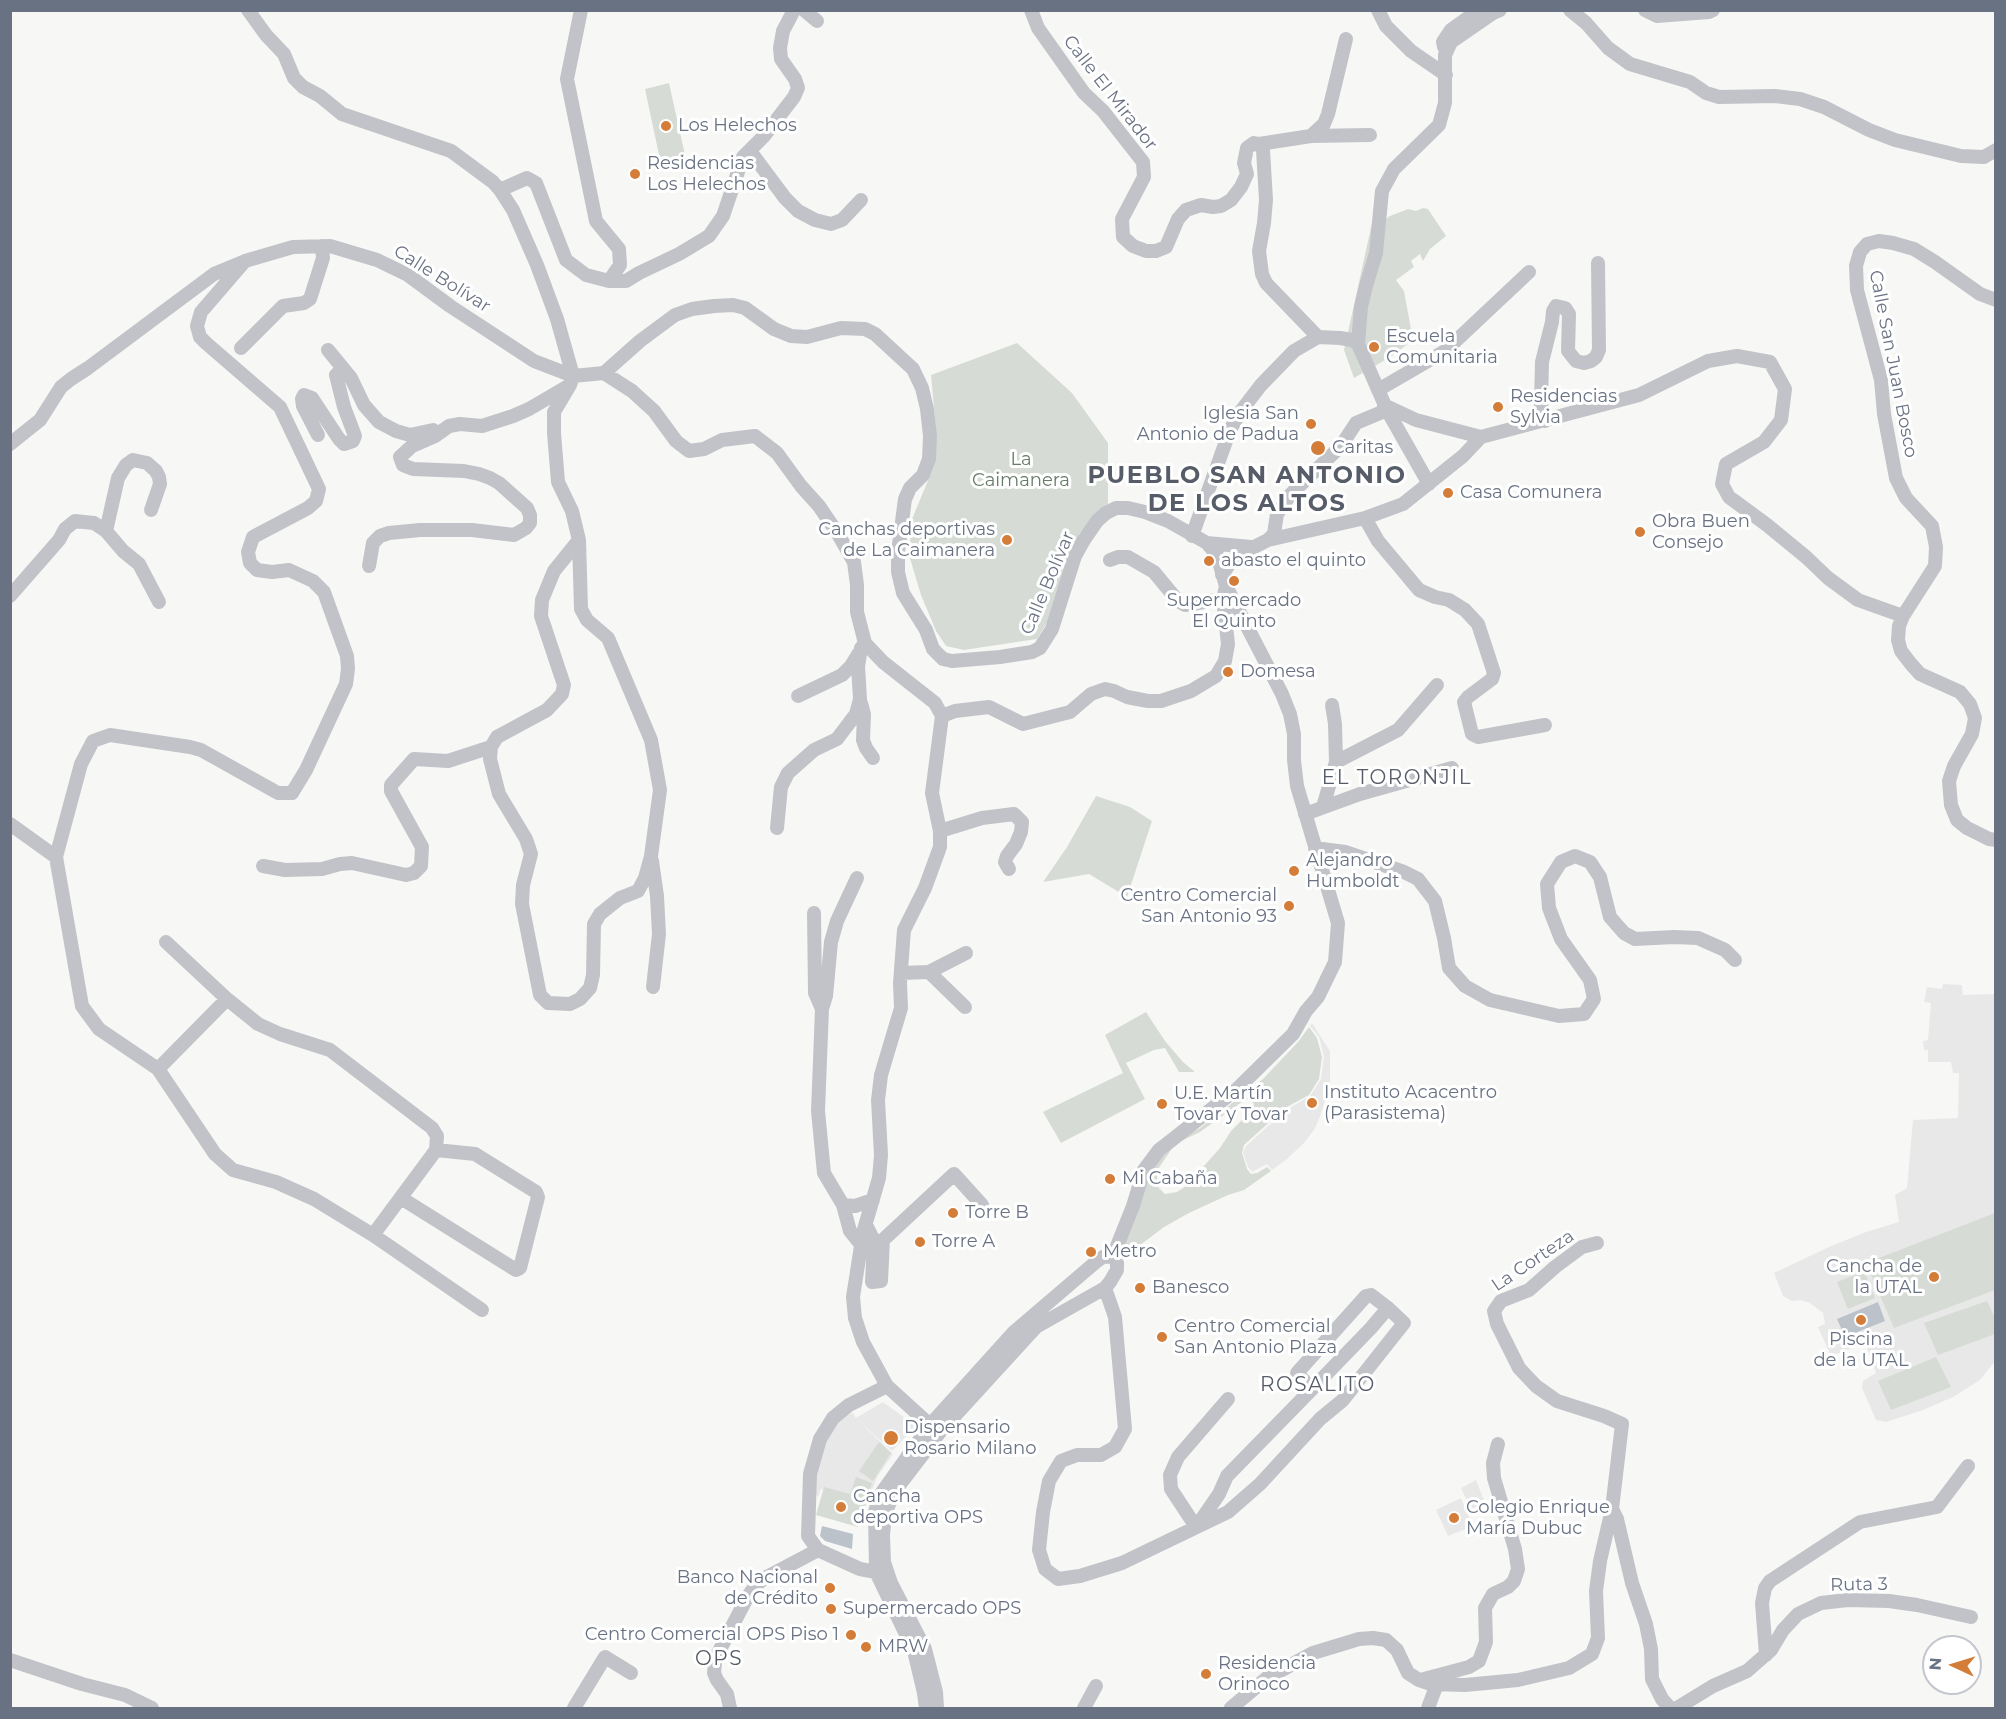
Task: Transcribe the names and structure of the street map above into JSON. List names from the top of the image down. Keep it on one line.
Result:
{"streets":{"street":["Calle El Mirador","Calle Bolívar","Calle San Juan Bosco","La Corteza","Ruta 3"]},"districts":["PUEBLO SAN ANTONIO DE LOS ALTOS","EL TORONJIL","ROSALITO","OPS"],"parks":["La Caimanera"],"places":["Los Helechos","Residencias Los Helechos","Escuela Comunitaria","Residencias Sylvia","Iglesia San Antonio de Padua","Caritas","Casa Comunera","Obra Buen Consejo","Canchas deportivas de La Caimanera","abasto el quinto","Supermercado El Quinto","Domesa","Alejandro Humboldt","Centro Comercial San Antonio 93","Instituto Acacentro (Parasistema)","U.E. Martín Tovar y Tovar","Mi Cabaña","Torre B","Torre A","Metro","Cancha de la UTAL","Banesco","Piscina de la UTAL","Centro Comercial San Antonio Plaza","Dispensario Rosario Milano","Cancha deportiva OPS","Colegio Enrique María Dubuc","Banco Nacional de Crédito","Supermercado OPS","Centro Comercial OPS Piso 1","MRW","Residencia Orinoco"],"north":"left"}
